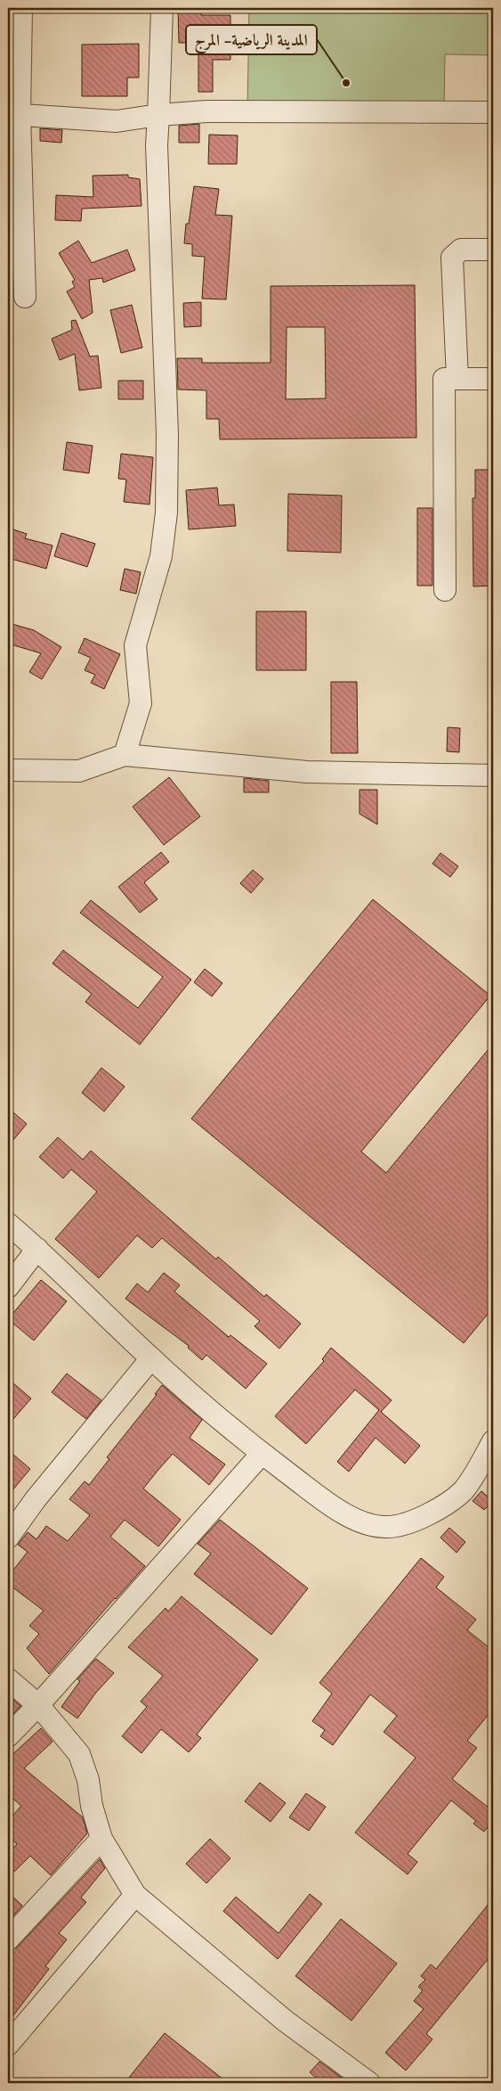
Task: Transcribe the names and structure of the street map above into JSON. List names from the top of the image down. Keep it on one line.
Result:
{"places":["المدينة الرياضية- المرج"]}
